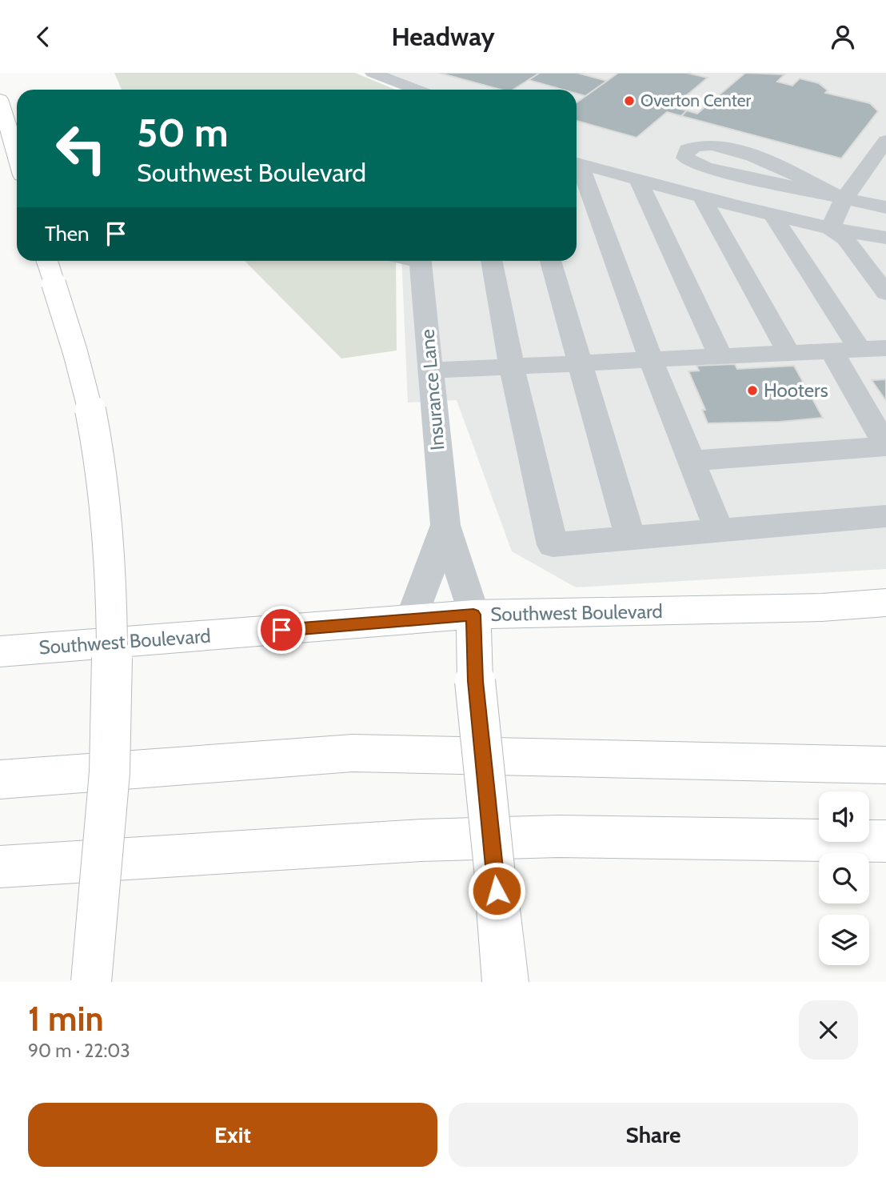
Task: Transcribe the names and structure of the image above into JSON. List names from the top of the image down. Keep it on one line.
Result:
{"streets":{"main road":["Southwest Boulevard"],"street":["Insurance Lane"]},"crossings":[["Insurance Lane","Southwest Boulevard"]],"places":["Overton Center","Hooters"],"page":{"header":"Headway","turn":["50 m","Southwest Boulevard"],"then":"Then","heading":["1 min","90 m · 22:03"],"buttons":["Exit","Share"]}}
